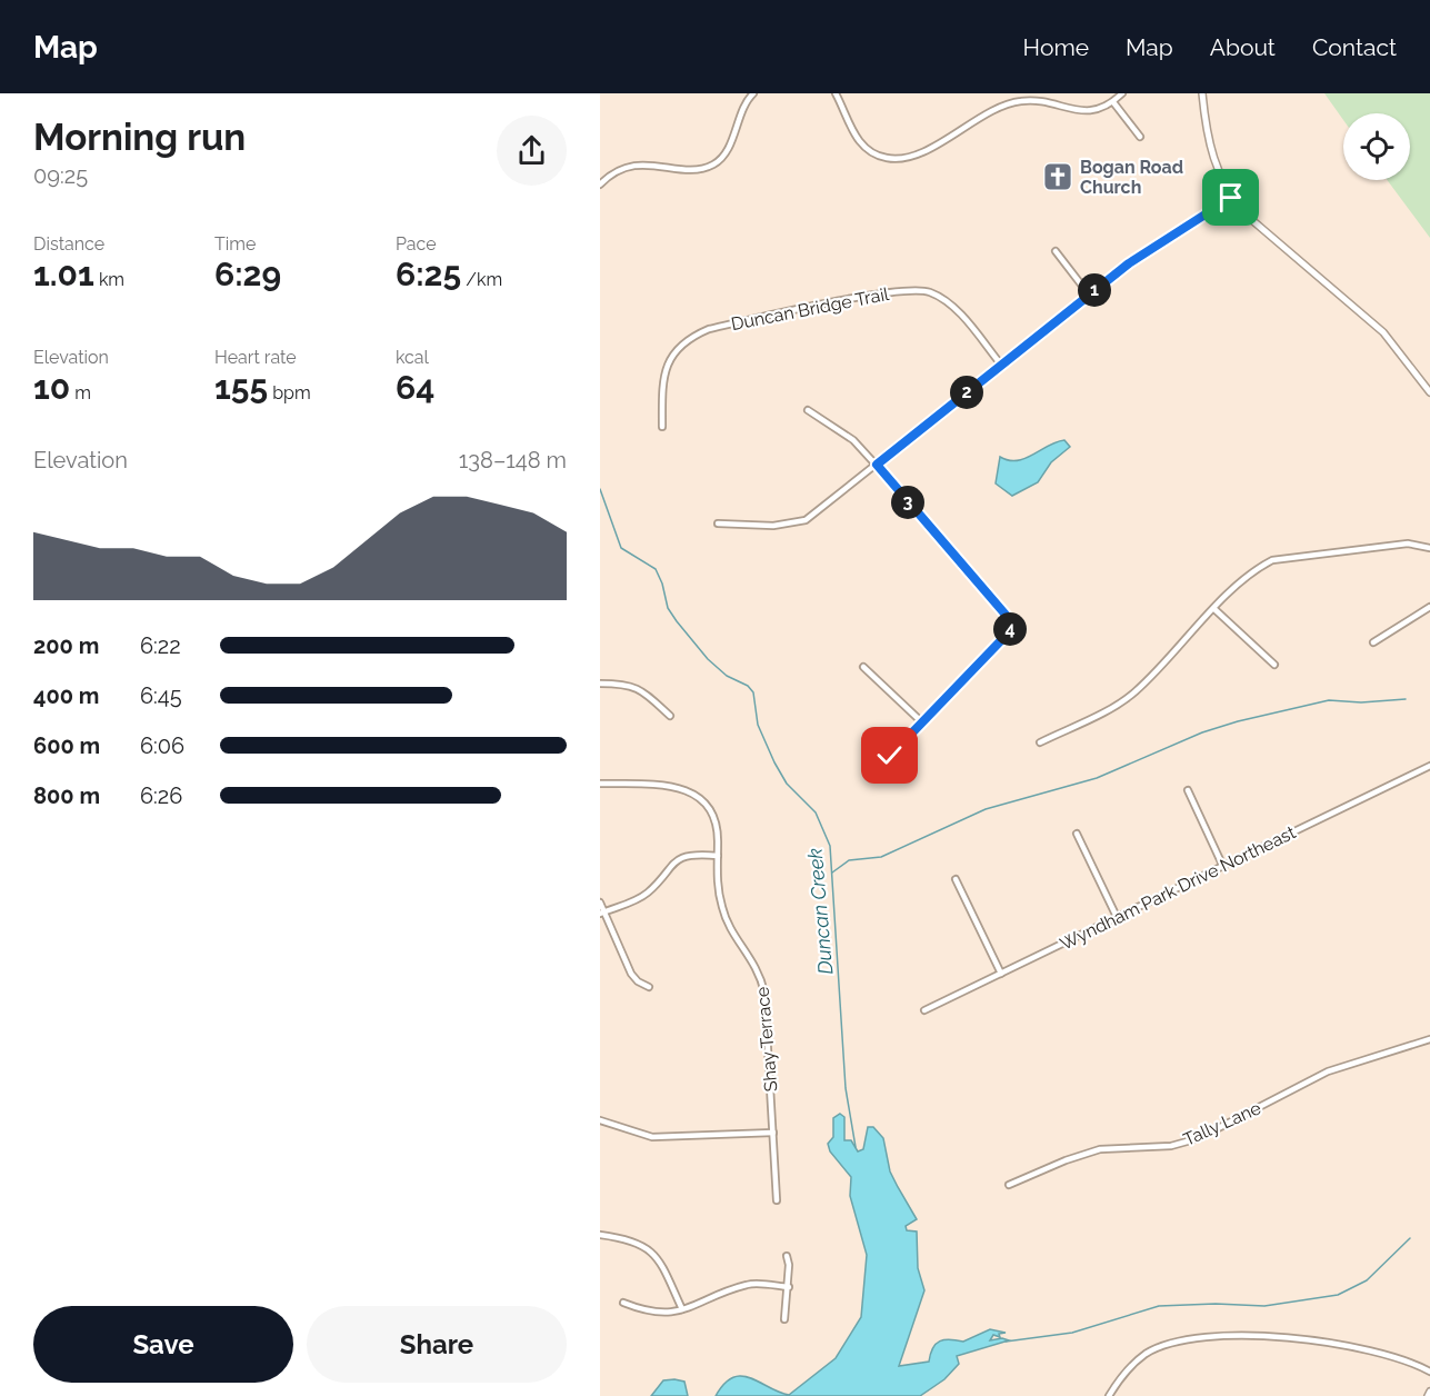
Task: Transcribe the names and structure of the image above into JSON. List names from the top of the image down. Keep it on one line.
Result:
{"streets":{"street":["Duncan Bridge Trail","Wyndham Park Drive Northeast","Shay Terrace","Tally Lane"]},"water":["Duncan Creek"],"places":{"church":["Bogan Road Church"]},"page":{"header":"Map","nav":["Home","Map","About","Contact"],"heading":["Morning run","09:25"],"stats":[["Distance","1.01 km"],["Time","6:29"],["Pace","6:25 /km"],["Elevation","10 m"],["Heart rate","155 bpm"],["kcal","64"]],"pins":["1","2","3","4"],"chart":["Elevation","138–148 m"],"list":[{"name":"200 m","note":"6:22"},{"name":"400 m","note":"6:45"},{"name":"600 m","note":"6:06"},{"name":"800 m","note":"6:26"}],"buttons":["Save","Share"]}}
